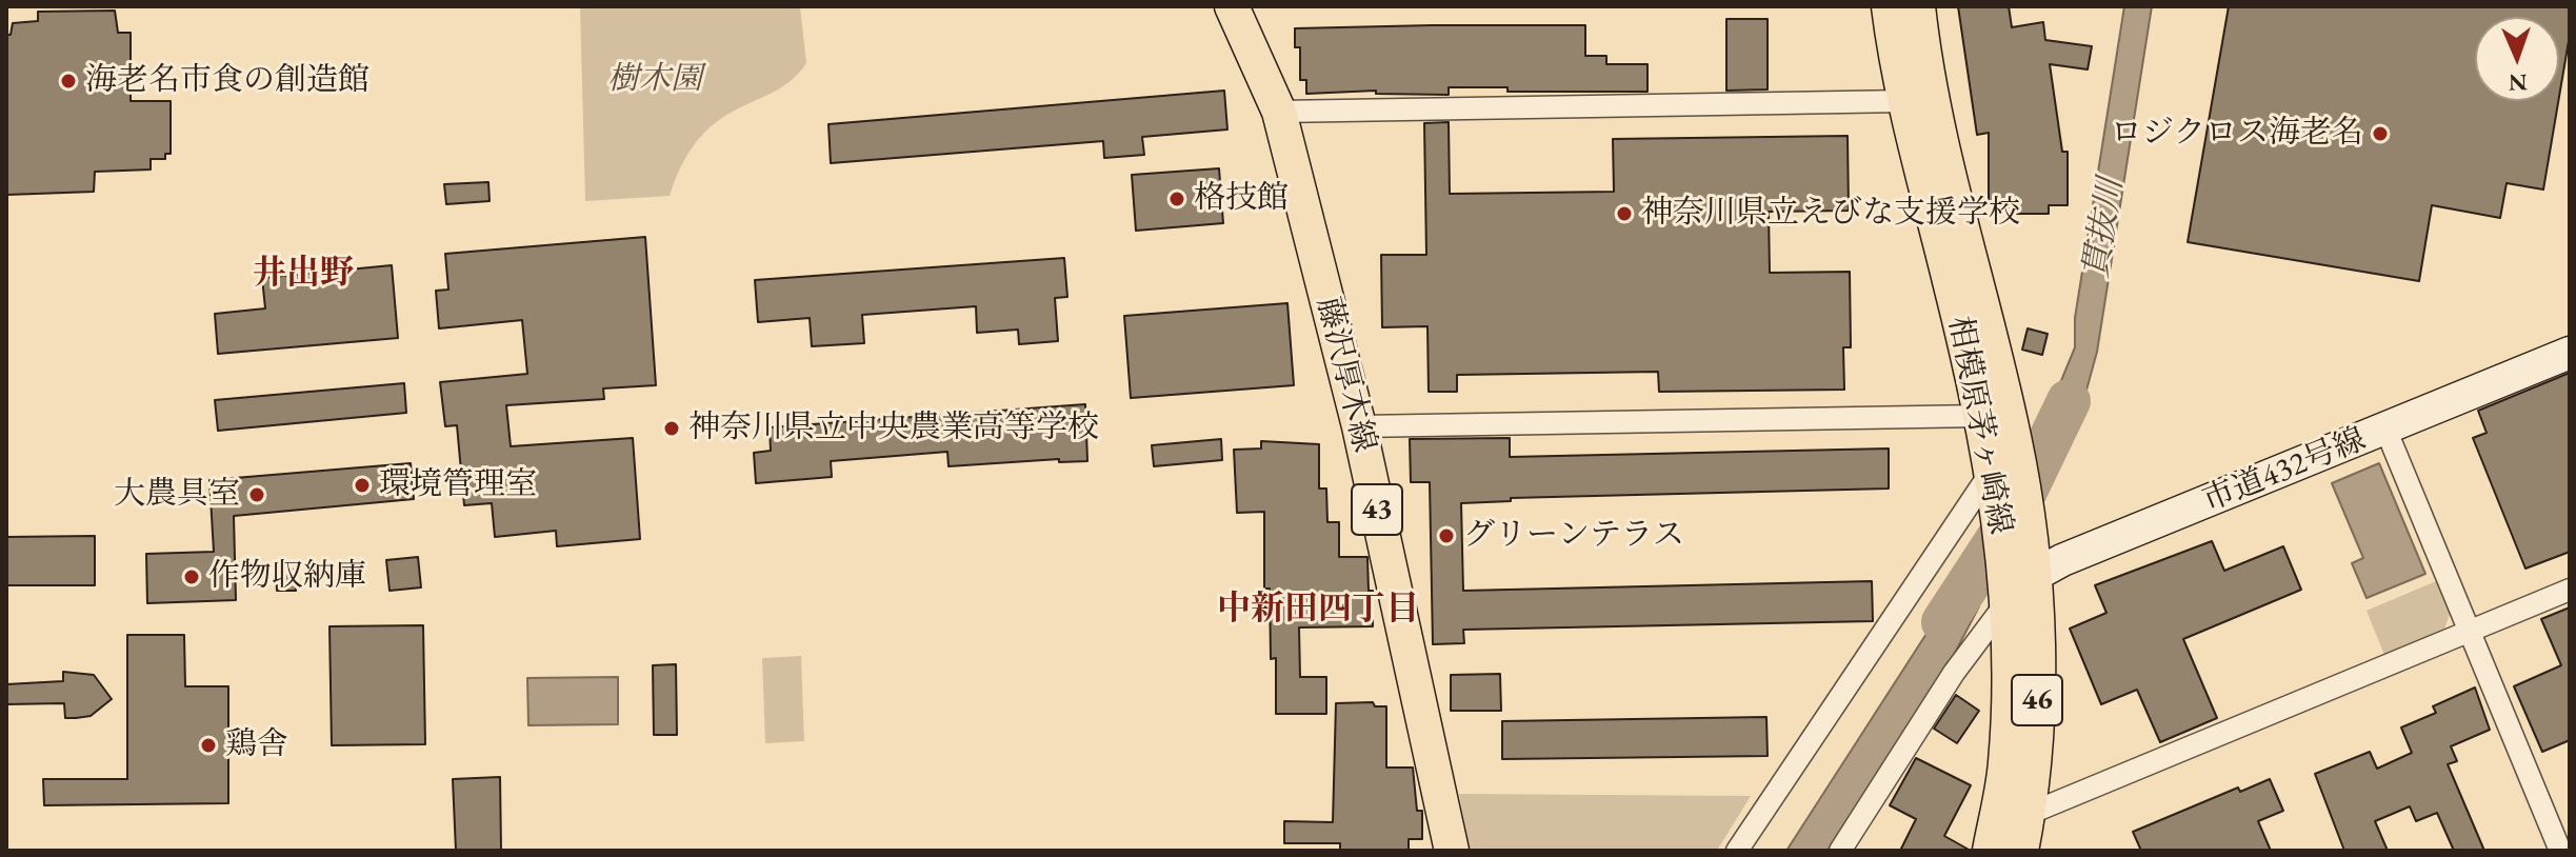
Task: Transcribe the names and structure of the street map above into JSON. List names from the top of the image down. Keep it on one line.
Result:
{"streets":{"main road":["藤沢厚木線","相模原茅ヶ崎線","43","46"],"street":["市道432号線"]},"crossings":[["相模原茅ヶ崎線","市道432号線"]],"districts":["井出野","中新田四丁目"],"water":["貫抜川"],"parks":["樹木園"],"places":["海老名市食の創造館","ロジクロス海老名","格技館","神奈川県立えびな支援学校","神奈川県立中央農業高等学校","環境管理室","大農具室","グリーンテラス","作物収納庫","鶏舎"],"north":"bottom"}
